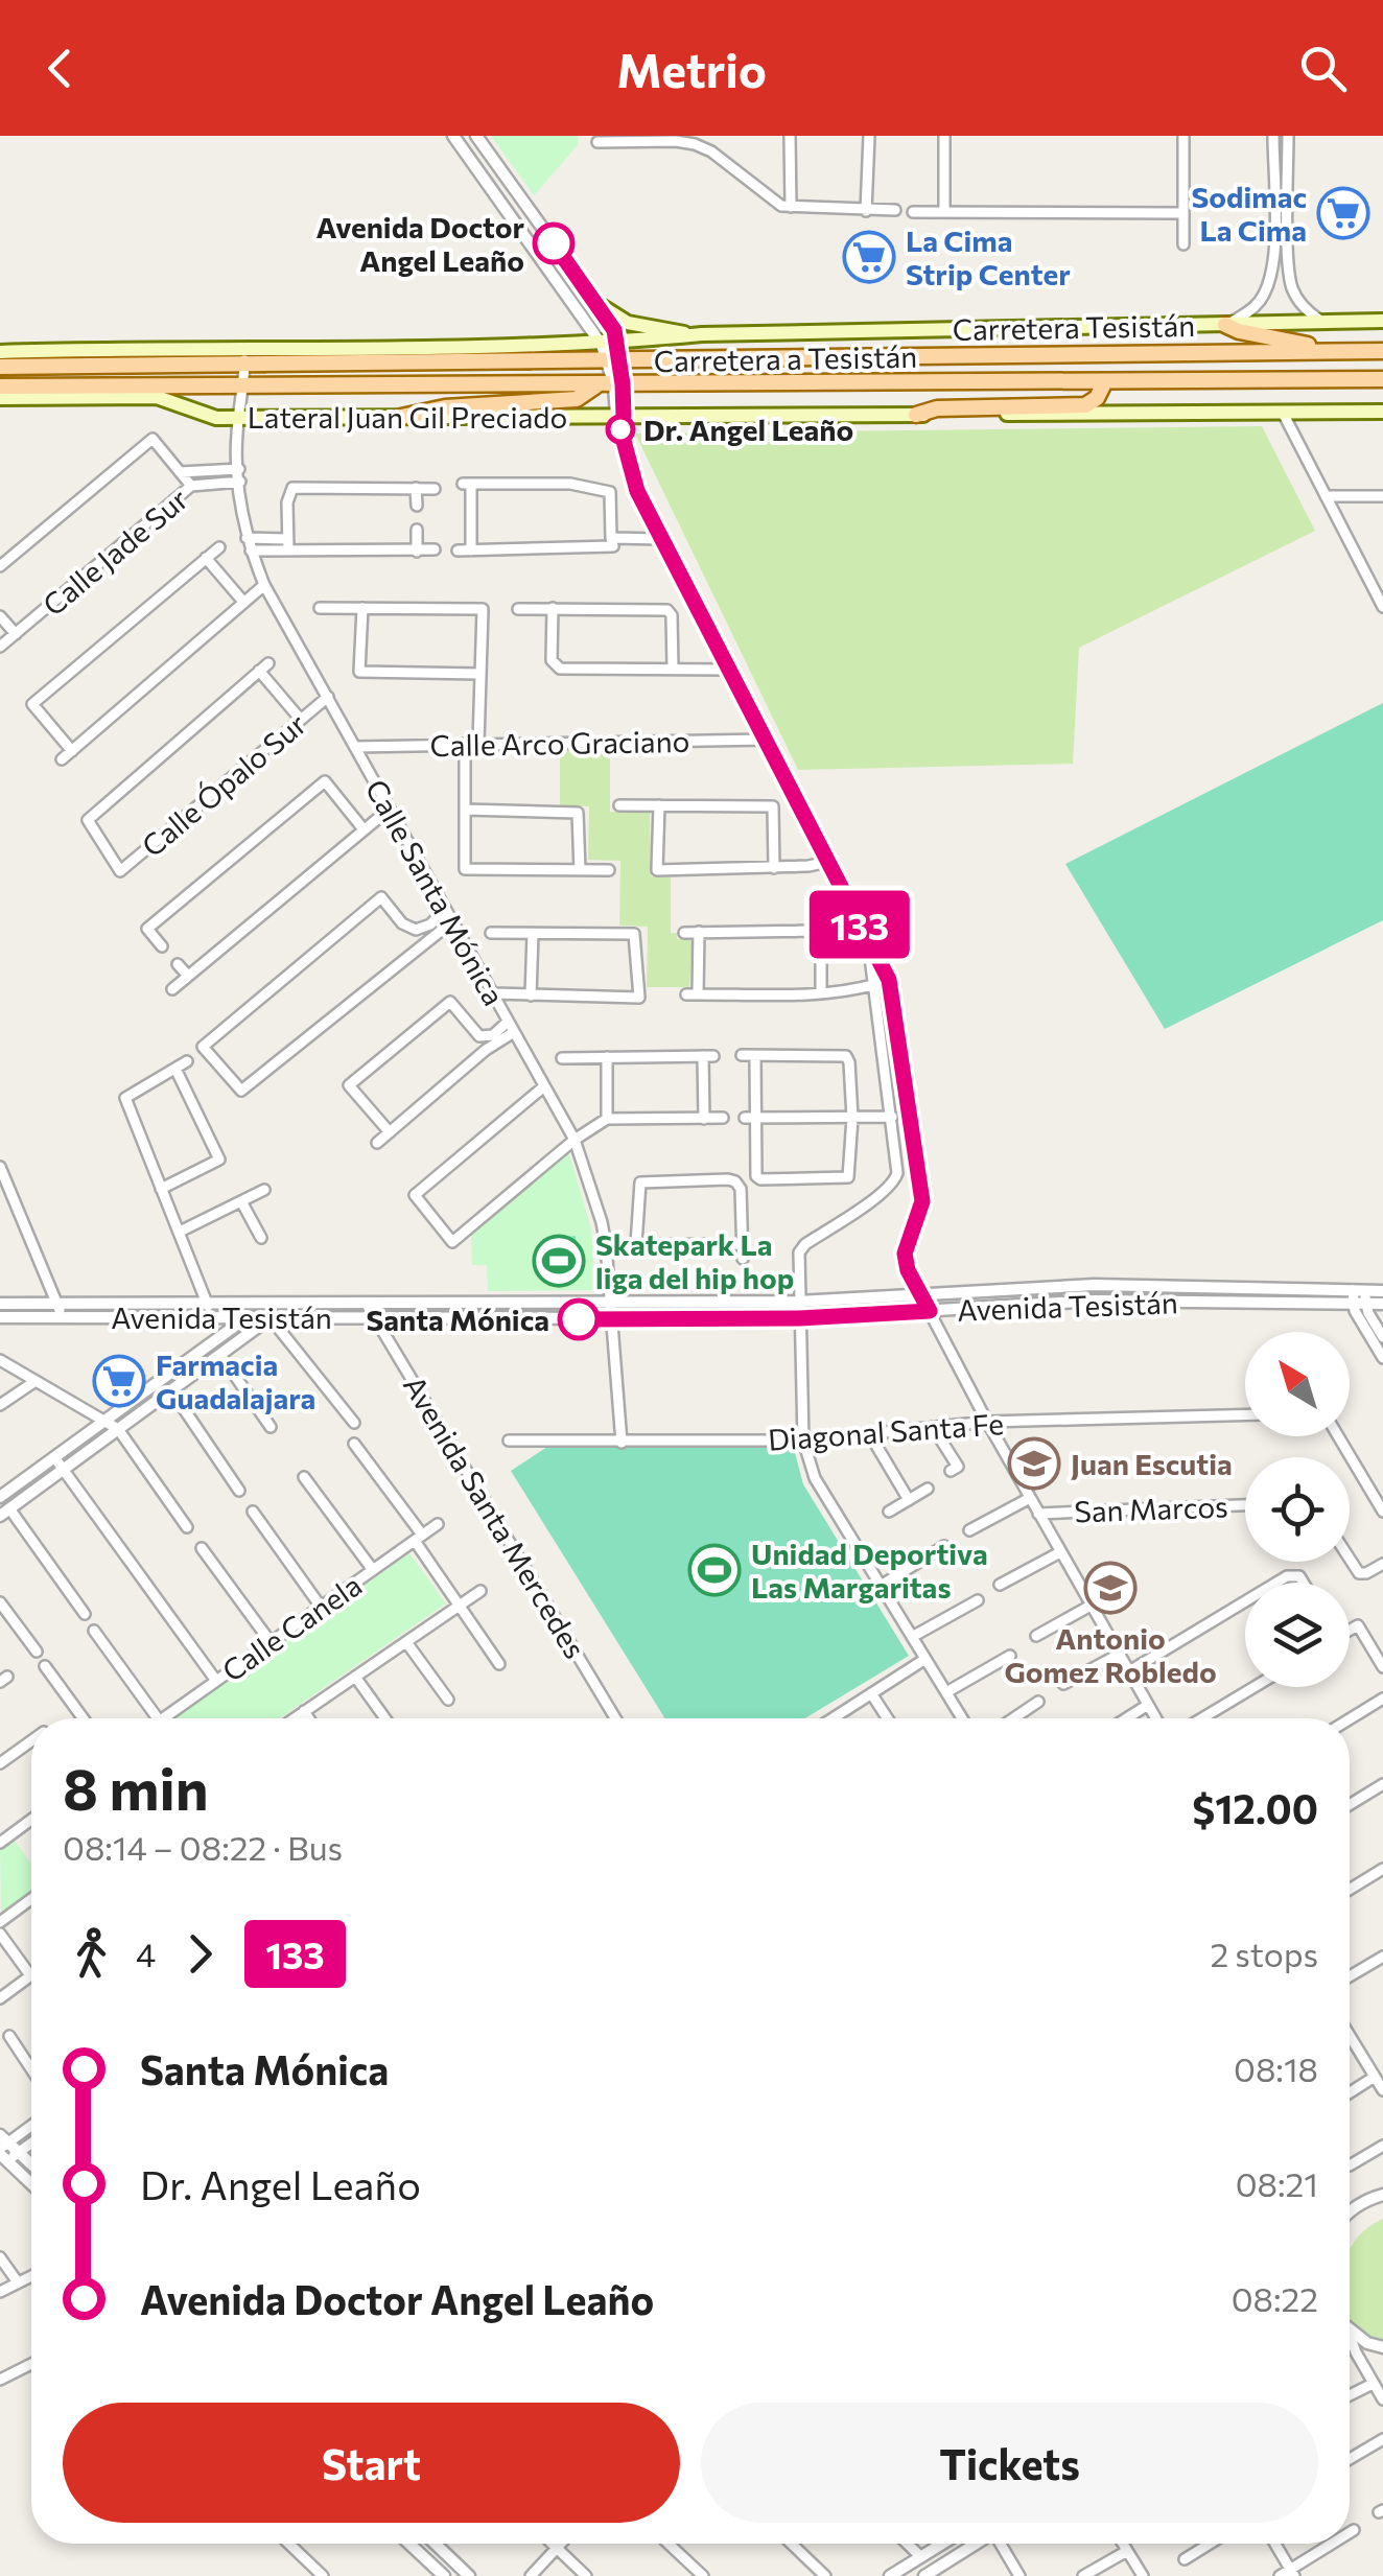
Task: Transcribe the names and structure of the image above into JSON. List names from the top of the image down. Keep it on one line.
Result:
{"streets":{"main road":["Carretera Tesistán","Carretera a Tesistán","Lateral Juan Gil Preciado"],"street":["Calle Jade Sur","Calle Arco Graciano","Calle Ópalo Sur","Calle Santa Mónica","Avenida Tesistán","Diagonal Santa Fe","San Marcos","Avenida Santa Mercedes","Calle Canela"]},"crossings":[["Carretera a Tesistán","Calle Santa Mónica"],["Lateral Juan Gil Preciado","Calle Santa Mónica"],["Calle Jade Sur","Calle Santa Mónica"],["Calle Arco Graciano","Calle Santa Mónica"],["Calle Ópalo Sur","Calle Santa Mónica"],["Calle Santa Mónica","Avenida Tesistán"],["Calle Santa Mónica","Diagonal Santa Fe"],["Avenida Tesistán","Avenida Santa Mercedes"]],"places":{"supermarket":["Sodimac La Cima","La Cima Strip Center","Farmacia Guadalajara"],"other":["Avenida Doctor Angel Leaño","Dr. Angel Leaño","Santa Mónica"],"sports":["Skatepark La liga del hip hop","Unidad Deportiva Las Margaritas"],"school or university":["Juan Escutia","Antonio Gomez Robledo"]},"lines":["bus line 133"],"north":"top left","page":{"header":"Metrio","on_map":"133","heading":["8 min","08:14 – 08:22 · Bus","$12.00"],"legs":["4","133","2 stops"],"list":[{"name":"Santa Mónica","value":"08:18"},{"name":"Dr. Angel Leaño","value":"08:21"},{"name":"Avenida Doctor Angel Leaño","value":"08:22"}],"buttons":["Start","Tickets"]}}
